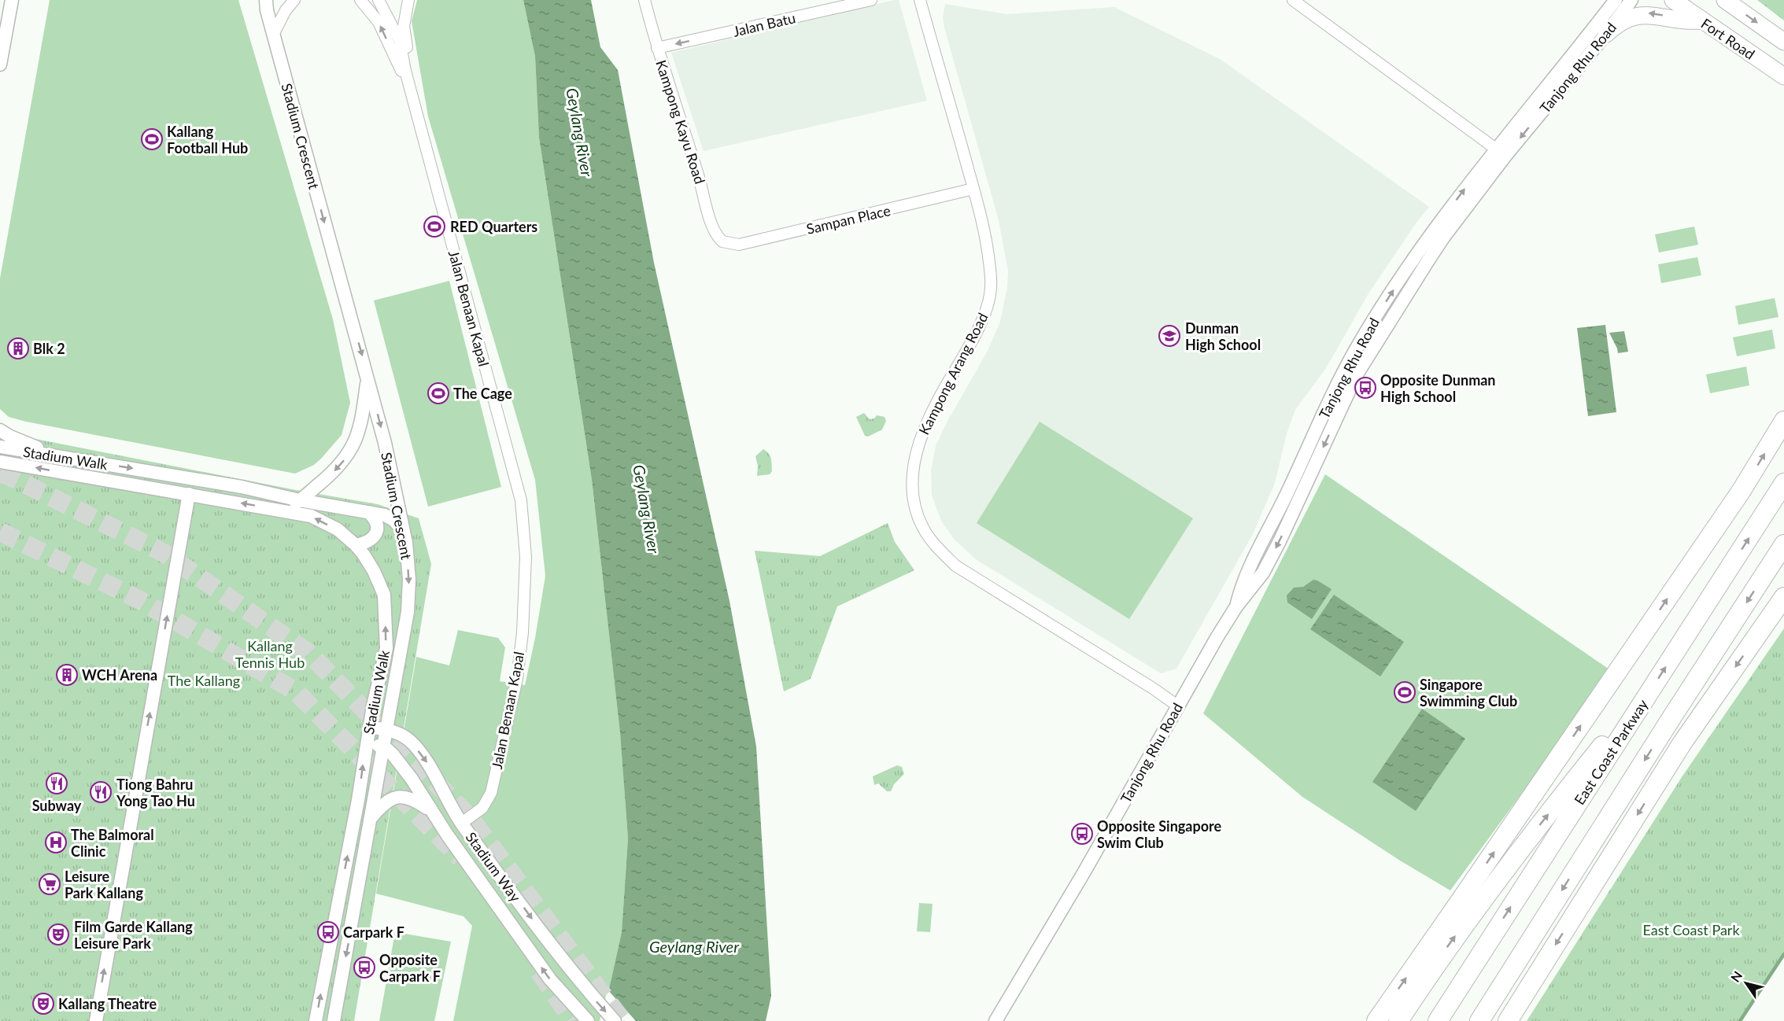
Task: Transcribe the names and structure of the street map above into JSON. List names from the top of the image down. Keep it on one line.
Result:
{"streets":{"highway":["East Coast Parkway"],"main road":["Fort Road"],"street":["Jalan Batu","Tanjong Rhu Road","Kampong Kayu Road","Stadium Crescent","Sampan Place","Jalan Benaan Kapal","Kampong Arang Road","Stadium Walk","Stadium Way"]},"crossings":[["Jalan Batu","Kampong Kayu Road"],["Tanjong Rhu Road","Kampong Arang Road"],["Kampong Kayu Road","Sampan Place"],["Stadium Crescent","Stadium Walk"],["Stadium Crescent","Stadium Way"],["Sampan Place","Kampong Arang Road"],["Jalan Benaan Kapal","Stadium Way"],["Stadium Walk","Stadium Way"]],"one_way":["Jalan Batu","Stadium Crescent"],"water":["Geylang River"],"parks":["Kallang Tennis Hub","The Kallang","East Coast Park"],"places":{"sports":["Kallang Football Hub","RED Quarters","The Cage","Singapore Swimming Club"],"school or university":["Dunman High School"],"building":["Blk 2","WCH Arena"],"bus stop":["Opposite Dunman High School","Opposite Singapore Swim Club","Carpark F","Opposite Carpark F"],"restaurant":["Subway","Tiong Bahru Yong Tao Hu"],"hospital":["The Balmoral Clinic"],"supermarket":["Leisure Park Kallang"],"theatre":["Film Garde Kallang Leisure Park","Kallang Theatre"]},"north":"top left"}
